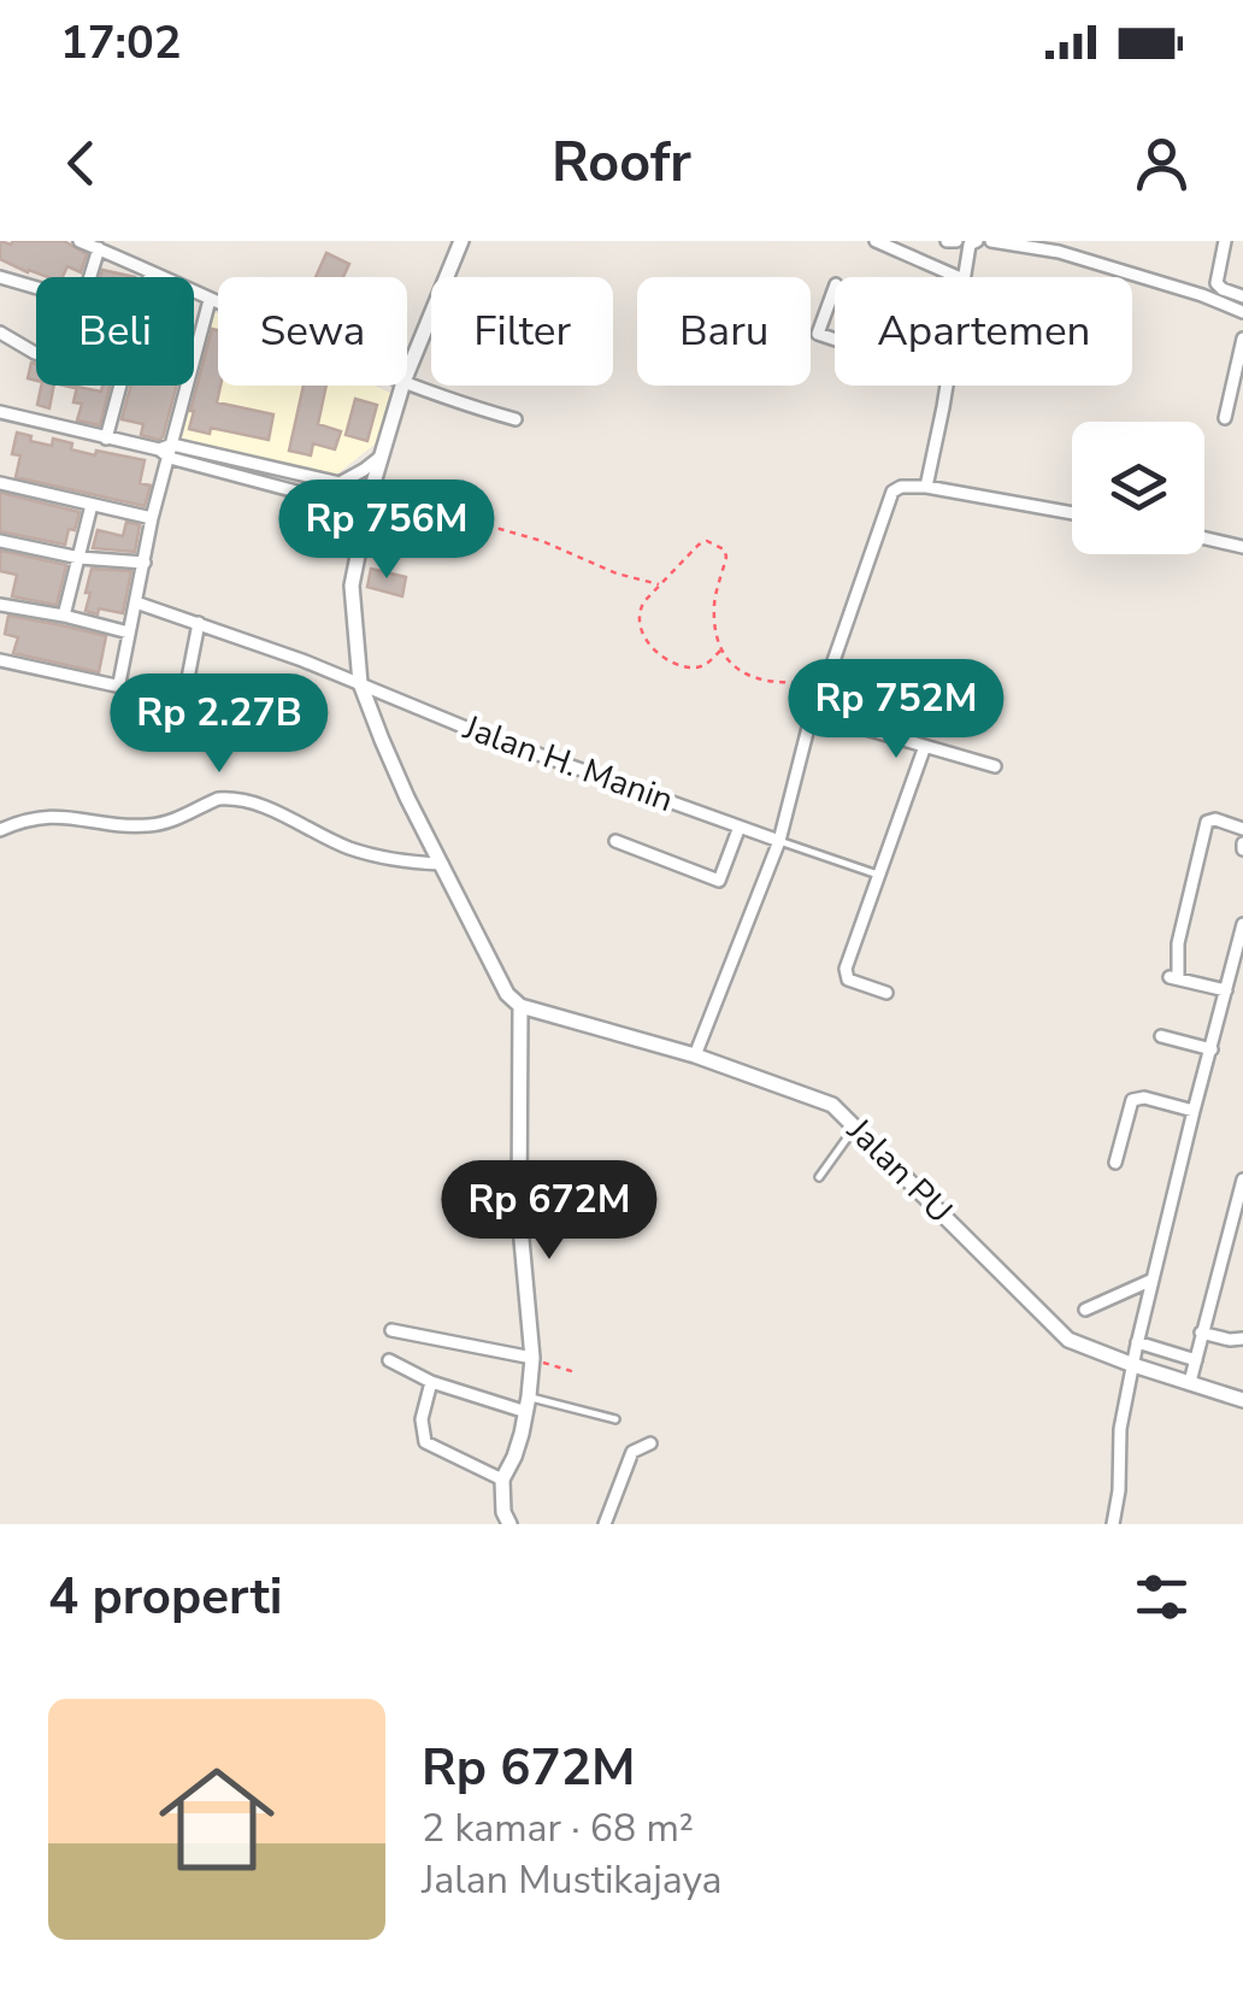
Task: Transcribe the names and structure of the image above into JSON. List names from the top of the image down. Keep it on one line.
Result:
{"streets":{"street":["Jalan H. Manin","Jalan PU"]},"page":{"status":"17:02","header":"Roofr","chip":["Beli","Sewa","Filter","Baru","Apartemen"],"price":["Rp 756M","Rp 752M","Rp 2.27B","Rp 672M"],"heading":"4 properti","list":[{"name":"Rp 672M","note":"2 kamar · 68 m² · Jalan Mustikajaya"}]}}
